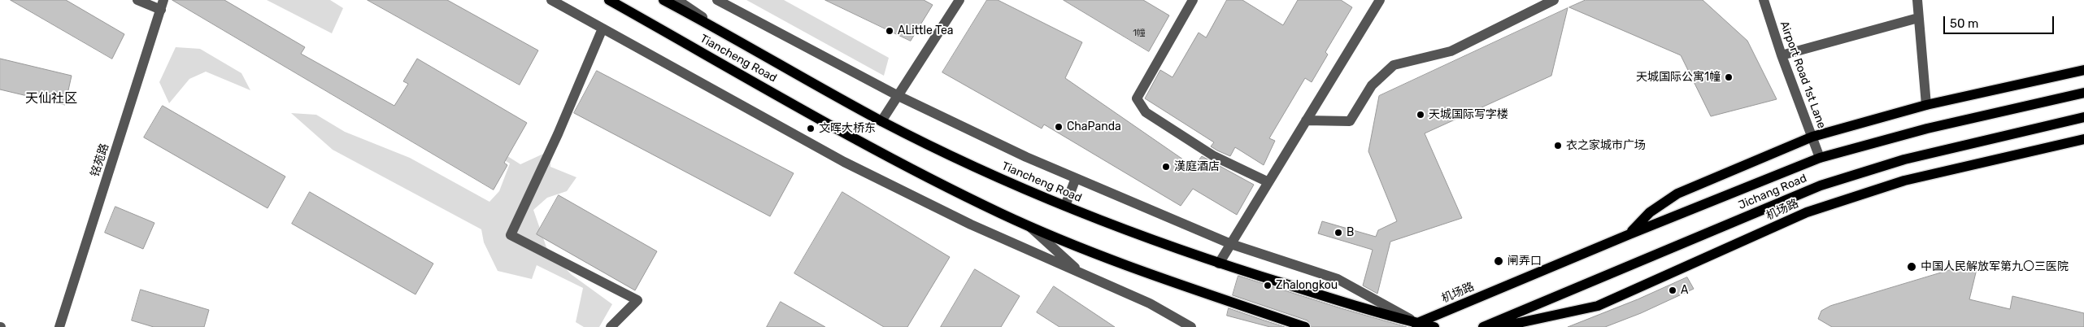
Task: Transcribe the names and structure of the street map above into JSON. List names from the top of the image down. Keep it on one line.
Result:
{"streets":{"main road":["Tiancheng Road","Jichang Road","机场路"],"street":["Airport Road 1st Lane","铭苑路"]},"crossings":[["Tiancheng Road","机场路"],["Airport Road 1st Lane","机场路"]],"districts":["天仙社区"],"places":["ALittle Tea","天城国际公寓1幢","天城国际写字楼","ChaPanda","文晖大桥东","衣之家城市广场","漢庭酒店","B","闸弄口","中国人民解放军第九〇三医院","Zhalongkou","A"],"house_numbers":["1幢"],"scale_bar":"50 m"}
